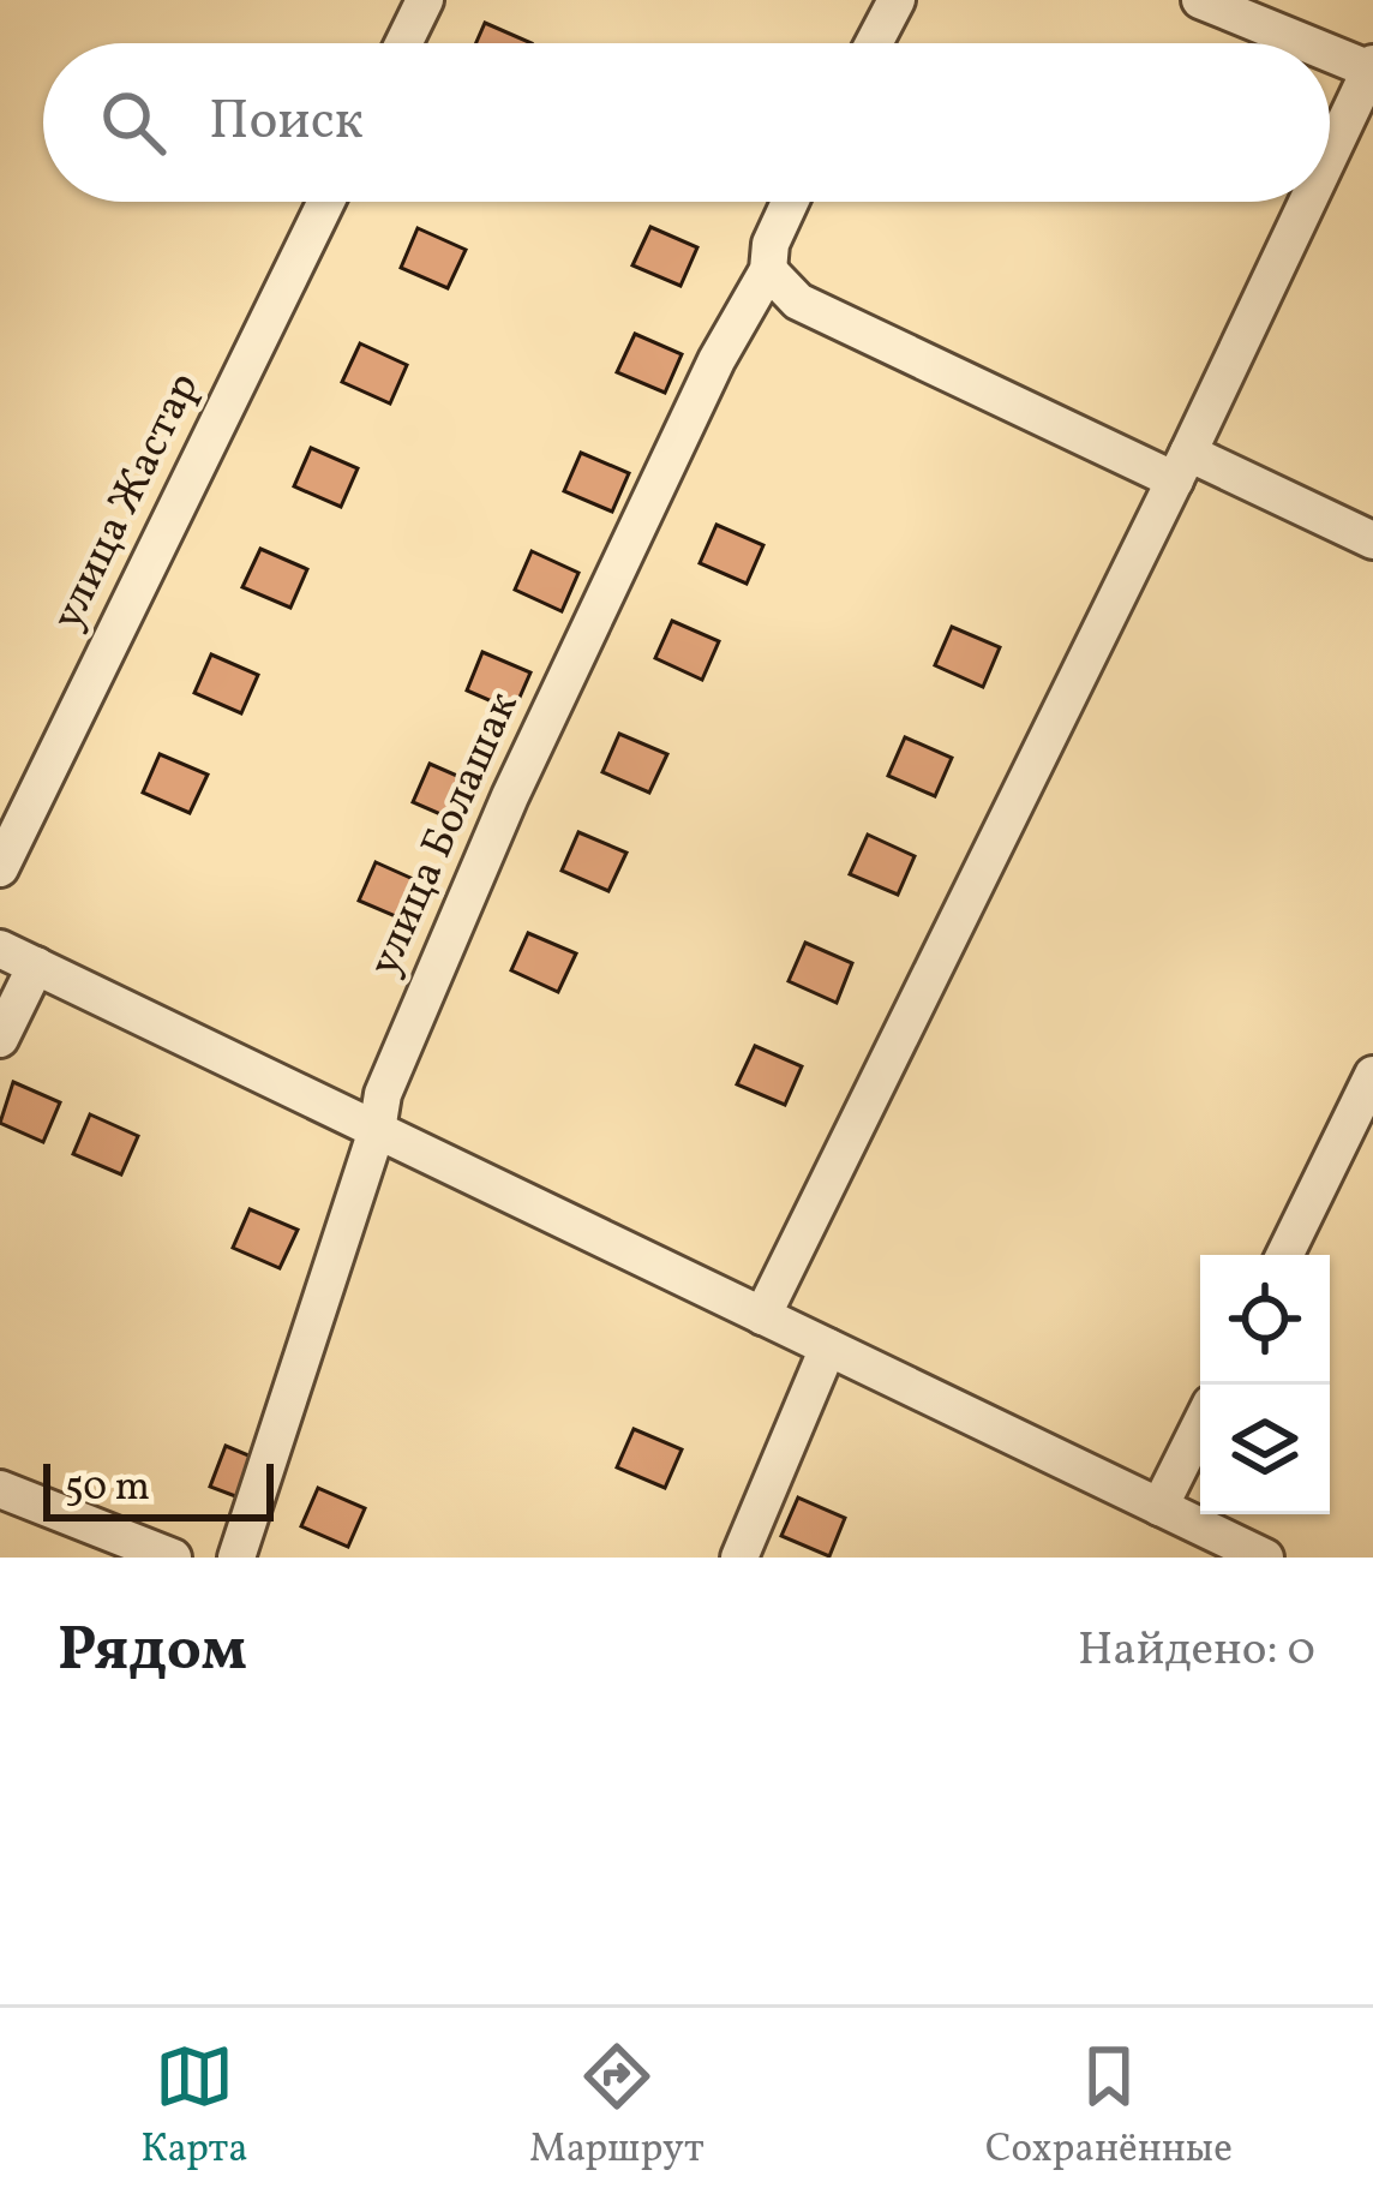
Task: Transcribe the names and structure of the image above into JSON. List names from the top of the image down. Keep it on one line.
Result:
{"streets":{"street":["улица Жастар","улица Болашак"]},"scale_bar":"50 m","page":{"search":"Поиск","scale":"50 m","heading":["Рядом","Найдено: 0"],"nav":["Карта","Маршрут","Сохранённые"]}}
